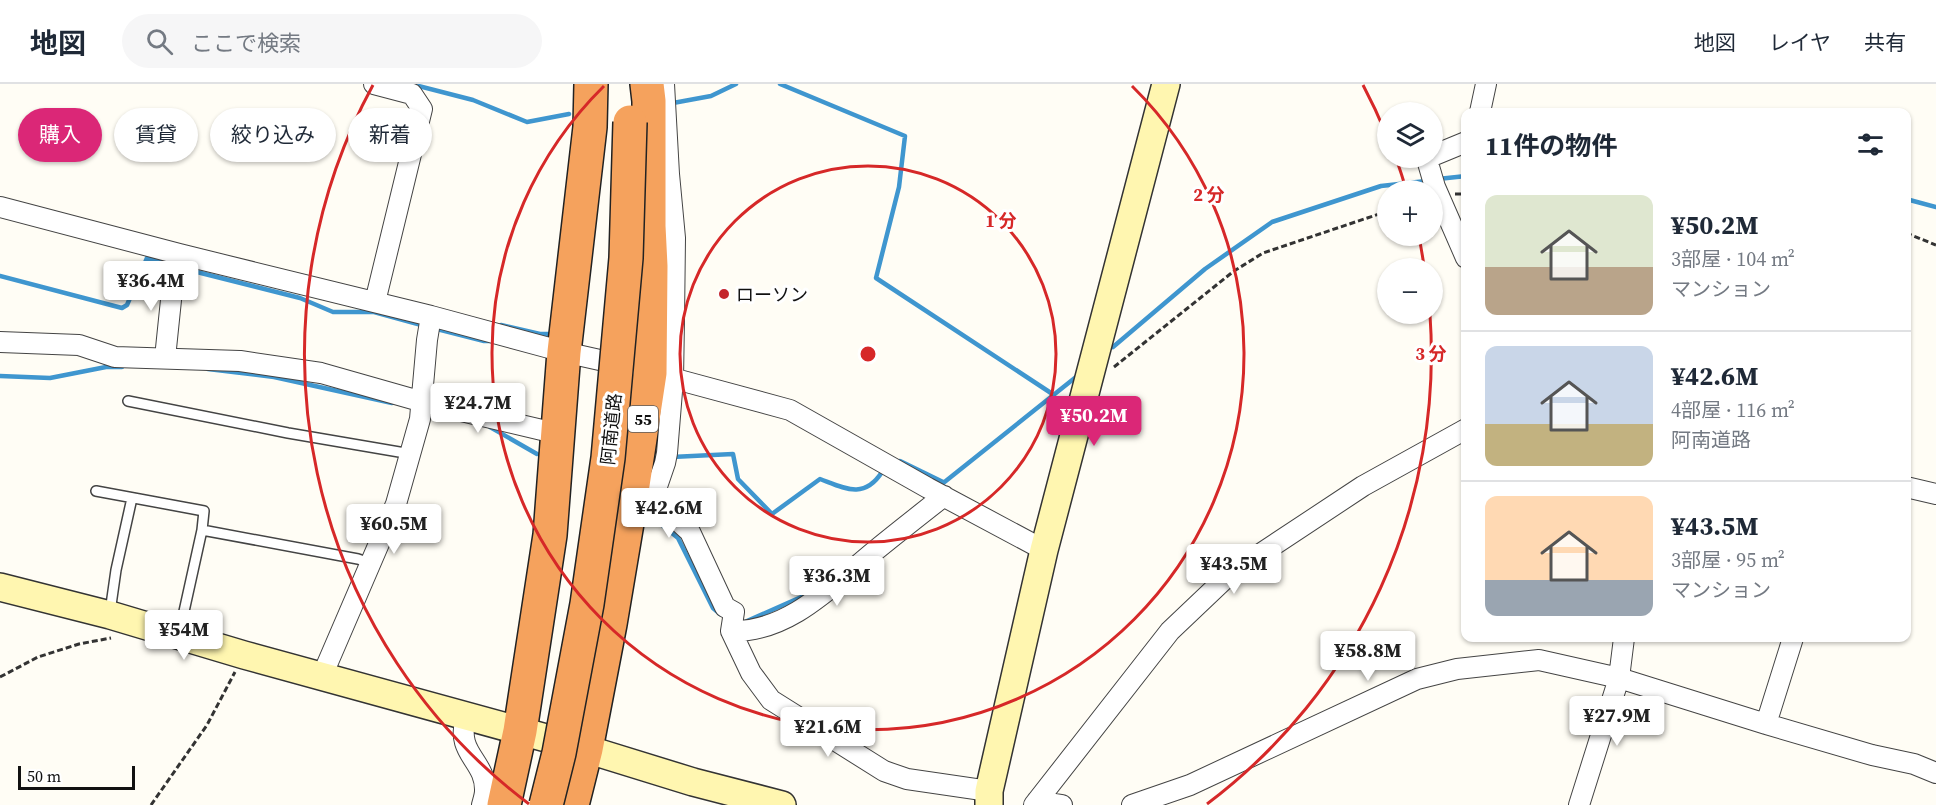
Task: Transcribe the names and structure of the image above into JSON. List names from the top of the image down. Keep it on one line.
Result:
{"streets":{"highway":["55","阿南道路"]},"places":["ローソン"],"scale_bar":"50 m","page":{"header":"地図","search":"ここで検索","nav":["地図","レイヤ","共有"],"map_buttons":["+","−"],"chip":["購入","賃貸","絞り込み","新着"],"heading":"11件の物件","list":[{"name":"¥50.2M","note":"3部屋 · 104 m² · マンション"},{"name":"¥42.6M","note":"4部屋 · 116 m² · 阿南道路"},{"name":"¥43.5M","note":"3部屋 · 95 m² · マンション"}],"price":["¥36.4M","¥24.7M","¥50.2M","¥42.6M","¥60.5M","¥43.5M","¥36.3M","¥54M","¥58.8M","¥27.9M","¥21.6M"],"scale":"50 m"},"rings":["2 分","1 分","3 分"]}
